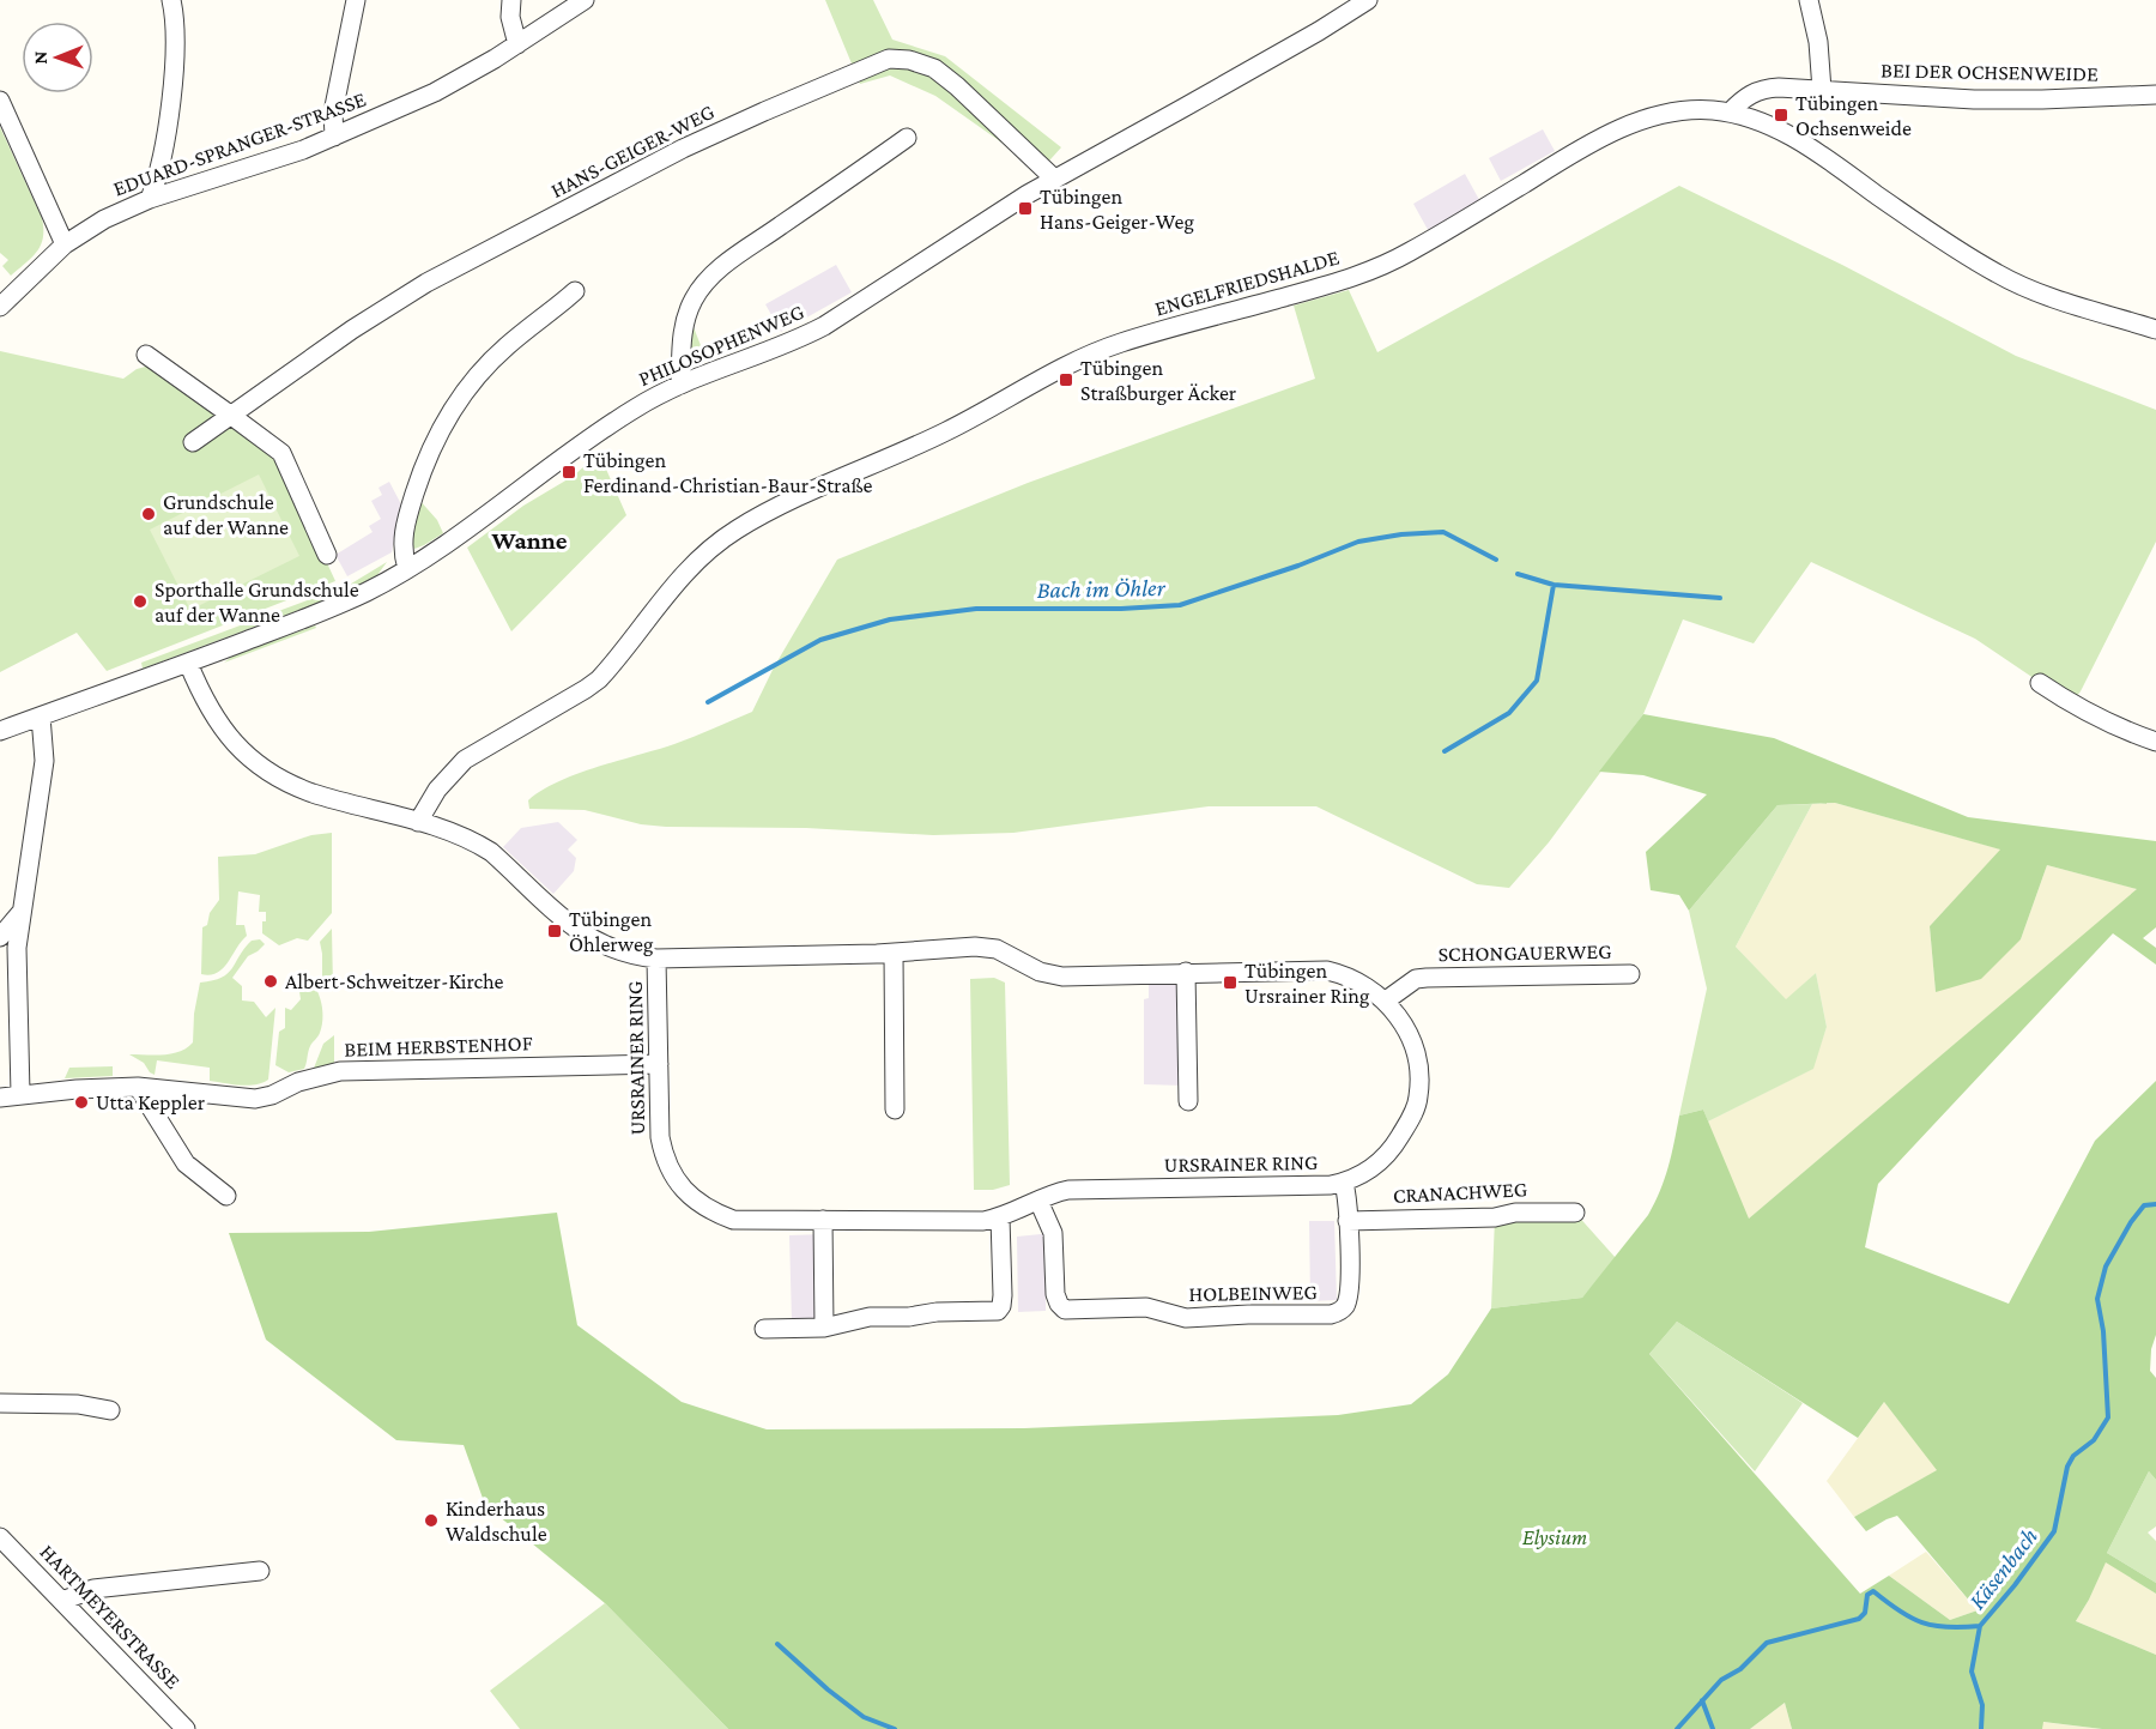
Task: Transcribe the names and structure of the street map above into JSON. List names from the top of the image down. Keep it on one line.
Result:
{"streets":{"street":["BEI DER OCHSENWEIDE","EDUARD-SPRANGER-STRASSE","HANS-GEIGER-WEG","ENGELFRIEDSHALDE","PHILOSOPHENWEG","SCHONGAUERWEG","BEIM HERBSTENHOF","URSRAINER RING","CRANACHWEG","HOLBEINWEG","HARTMEYERSTRASSE"]},"crossings":[["BEI DER OCHSENWEIDE","ENGELFRIEDSHALDE"],["HANS-GEIGER-WEG","PHILOSOPHENWEG"],["SCHONGAUERWEG","URSRAINER RING"],["BEIM HERBSTENHOF","URSRAINER RING"],["URSRAINER RING","HOLBEINWEG"],["CRANACHWEG","HOLBEINWEG"]],"districts":["Wanne"],"water":["Bach im Öhler","Käsenbach"],"parks":["Elysium"],"places":{"transit":["Tübingen Ochsenweide","Tübingen Hans-Geiger-Weg","Tübingen Straßburger Äcker","Tübingen Ferdinand-Christian-Baur-Straße","Tübingen Öhlerweg","Tübingen Ursrainer Ring"],"other":["Grundschule auf der Wanne","Sporthalle Grundschule auf der Wanne","Albert-Schweitzer-Kirche","Utta Keppler","Kinderhaus Waldschule"]},"north":"left"}
